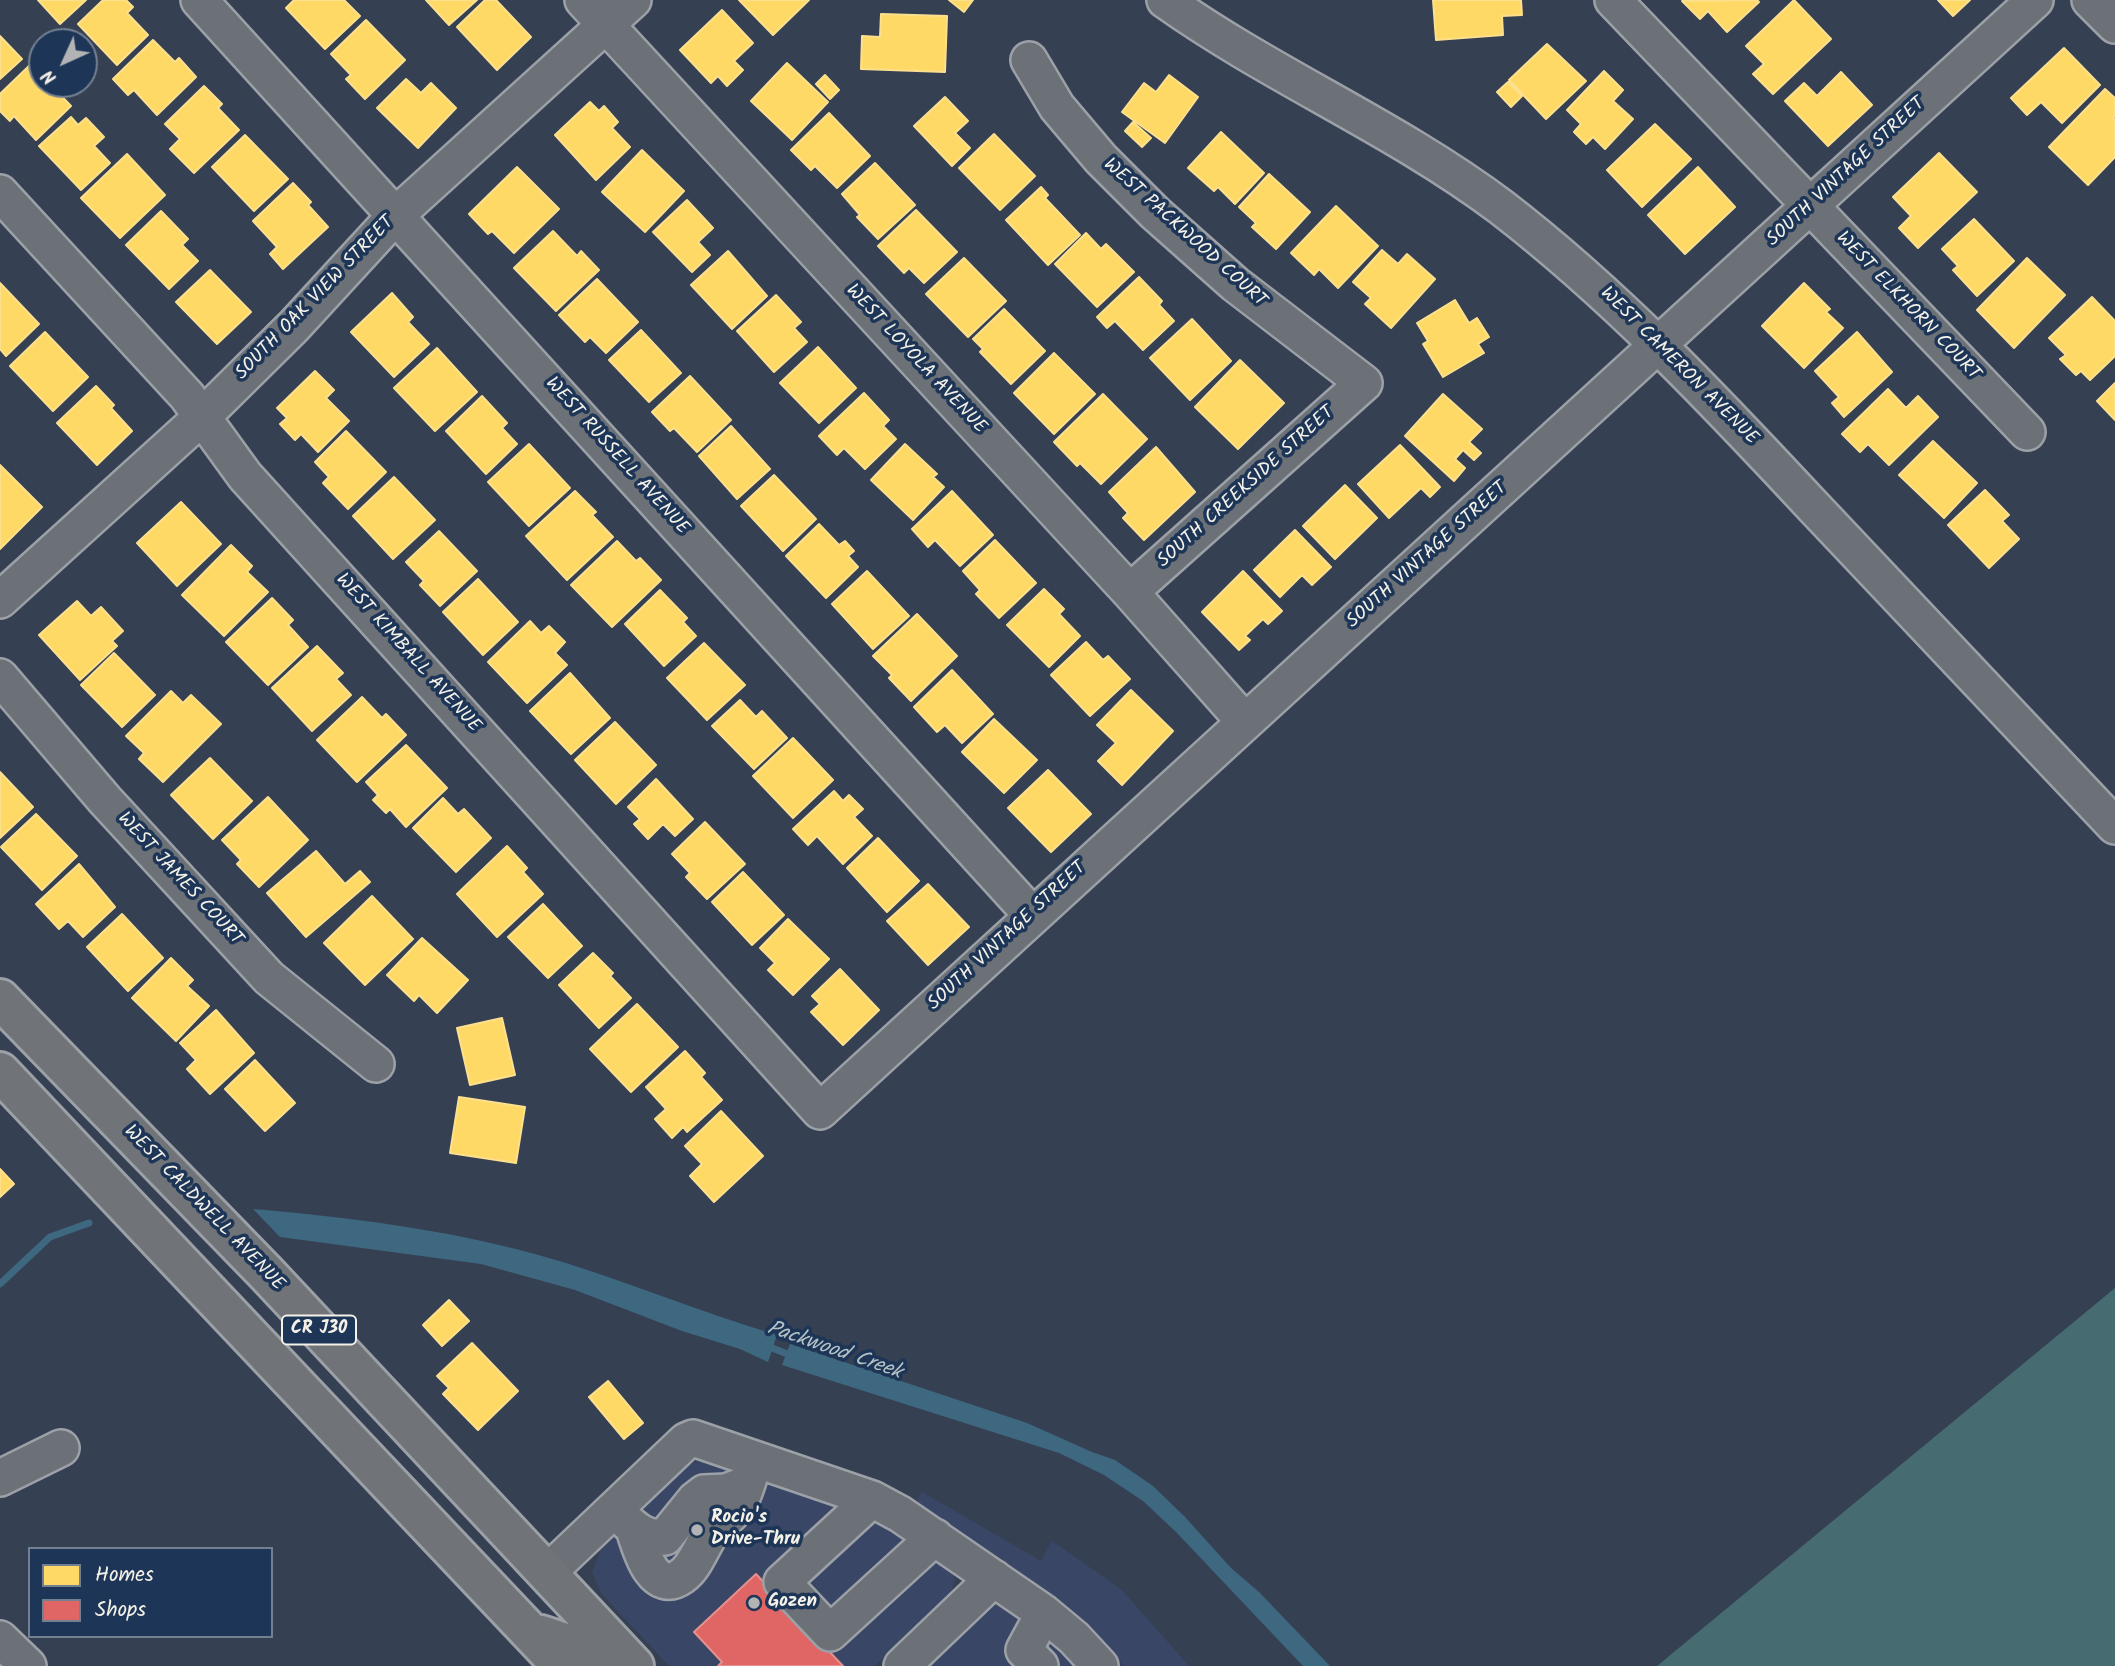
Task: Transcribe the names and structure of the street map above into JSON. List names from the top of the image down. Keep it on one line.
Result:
{"streets":{"main road":["WEST CALDWELL AVENUE","CR J30"],"street":["SOUTH VINTAGE STREET","WEST PACKWOOD COURT","SOUTH OAK VIEW STREET","WEST ELKHORN COURT","WEST LOYOLA AVENUE","WEST CAMERON AVENUE","WEST RUSSELL AVENUE","SOUTH CREEKSIDE STREET","WEST KIMBALL AVENUE","WEST JAMES COURT"]},"crossings":[["SOUTH VINTAGE STREET","WEST ELKHORN COURT"],["SOUTH VINTAGE STREET","WEST LOYOLA AVENUE"],["SOUTH VINTAGE STREET","WEST CAMERON AVENUE"],["SOUTH VINTAGE STREET","WEST RUSSELL AVENUE"],["SOUTH VINTAGE STREET","WEST KIMBALL AVENUE"],["WEST PACKWOOD COURT","SOUTH CREEKSIDE STREET"],["SOUTH OAK VIEW STREET","WEST LOYOLA AVENUE"],["SOUTH OAK VIEW STREET","WEST RUSSELL AVENUE"],["SOUTH OAK VIEW STREET","WEST KIMBALL AVENUE"],["WEST LOYOLA AVENUE","SOUTH CREEKSIDE STREET"]],"water":["Packwood Creek"],"places":["Rocio's Drive-Thru","Gozen"],"legend":["Homes","Shops"],"north":"bottom left"}
